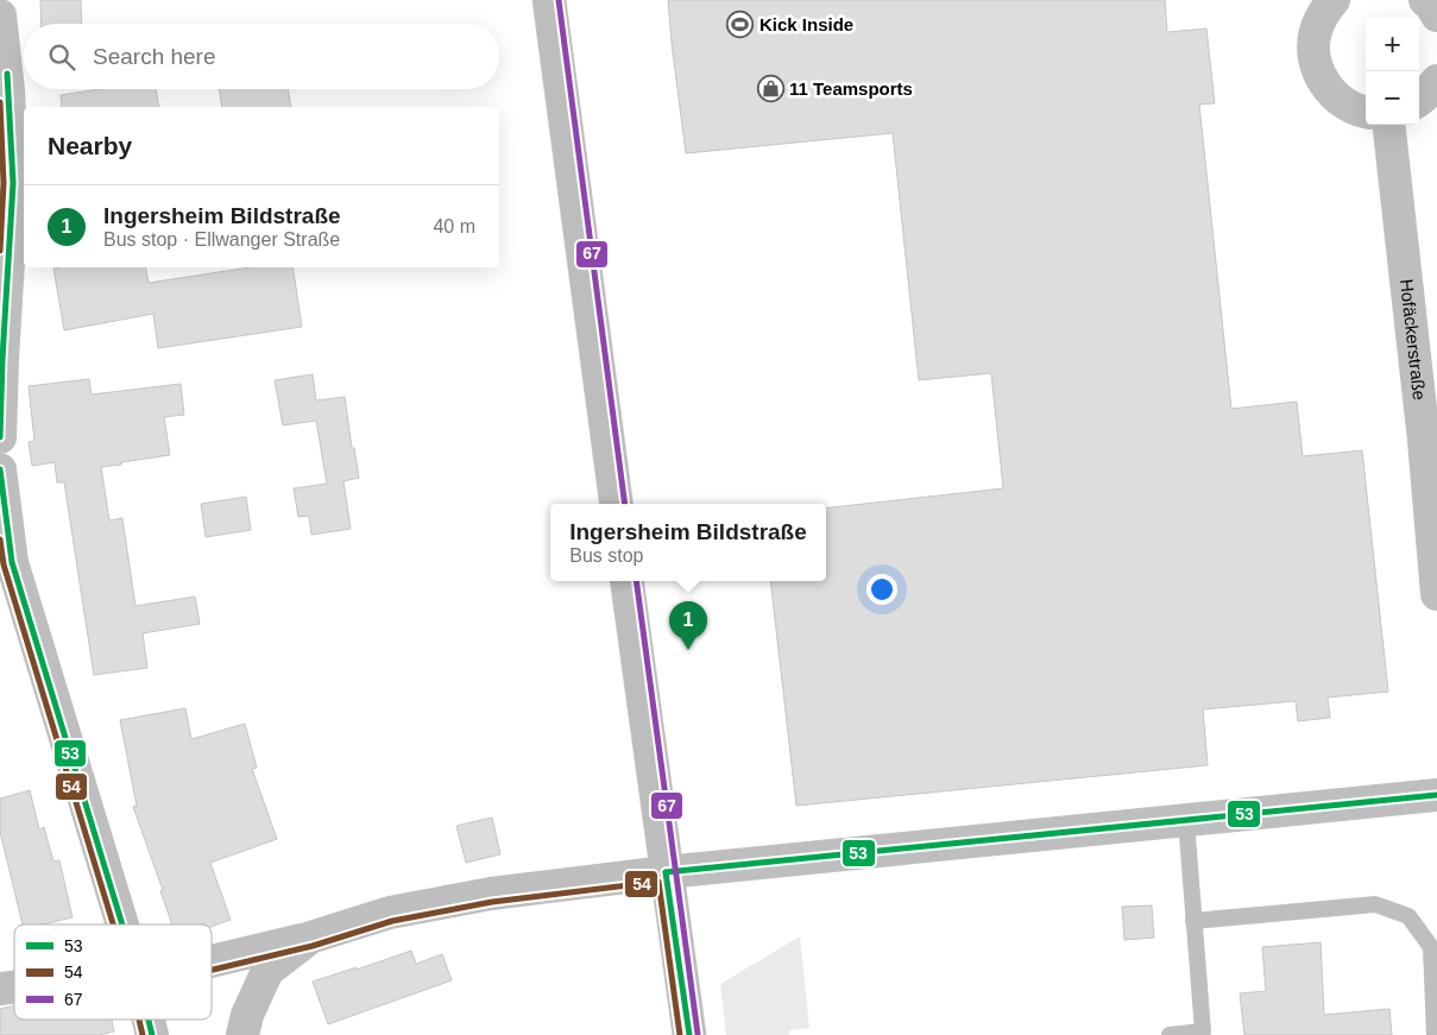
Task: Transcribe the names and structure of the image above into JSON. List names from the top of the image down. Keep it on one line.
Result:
{"streets":{"street":["Hofäckerstraße"]},"places":{"sports":["Kick Inside"],"shop":["11 Teamsports"]},"lines":["transit line 67","transit line 53","transit line 54"],"legend":["53","54","67"],"page":{"map_buttons":["+","−"],"search":"Search here","heading":"Nearby","list":[{"mark":"1","name":"Ingersheim Bildstraße","note":"Bus stop · Ellwanger Straße","value":"40 m"}],"popup":["Ingersheim Bildstraße","Bus stop"],"pins":"1"}}
